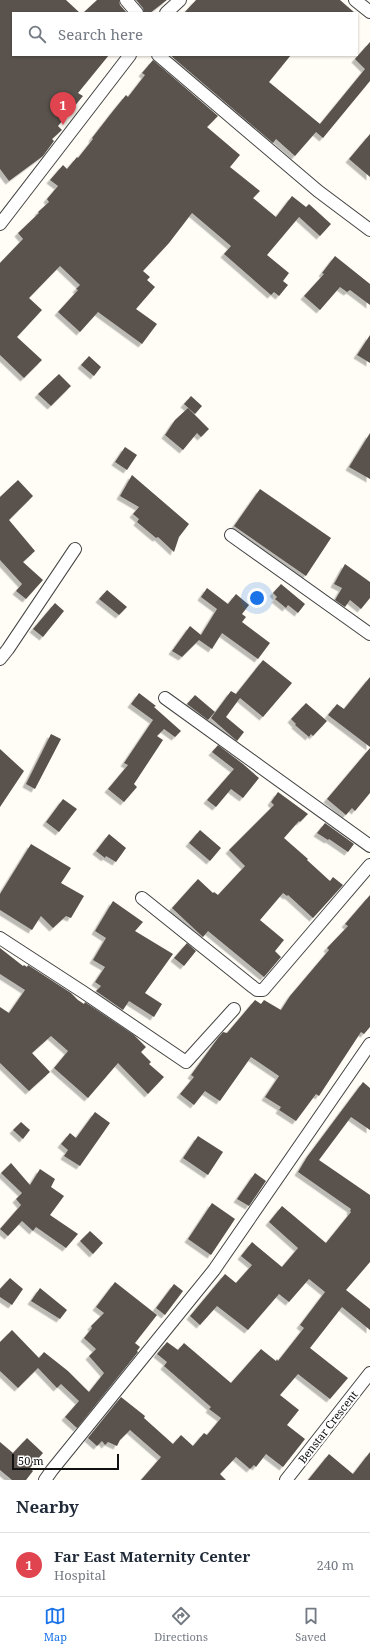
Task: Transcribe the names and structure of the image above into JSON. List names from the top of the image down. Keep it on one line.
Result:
{"streets":{"street":["Benstar Crescent"]},"scale_bar":"50 m","page":{"search":"Search here","pins":"1","scale":"50 m","heading":"Nearby","list":[{"mark":"1","name":"Far East Maternity Center","note":"Hospital","value":"240 m"}],"nav":["Map","Directions","Saved"]}}
